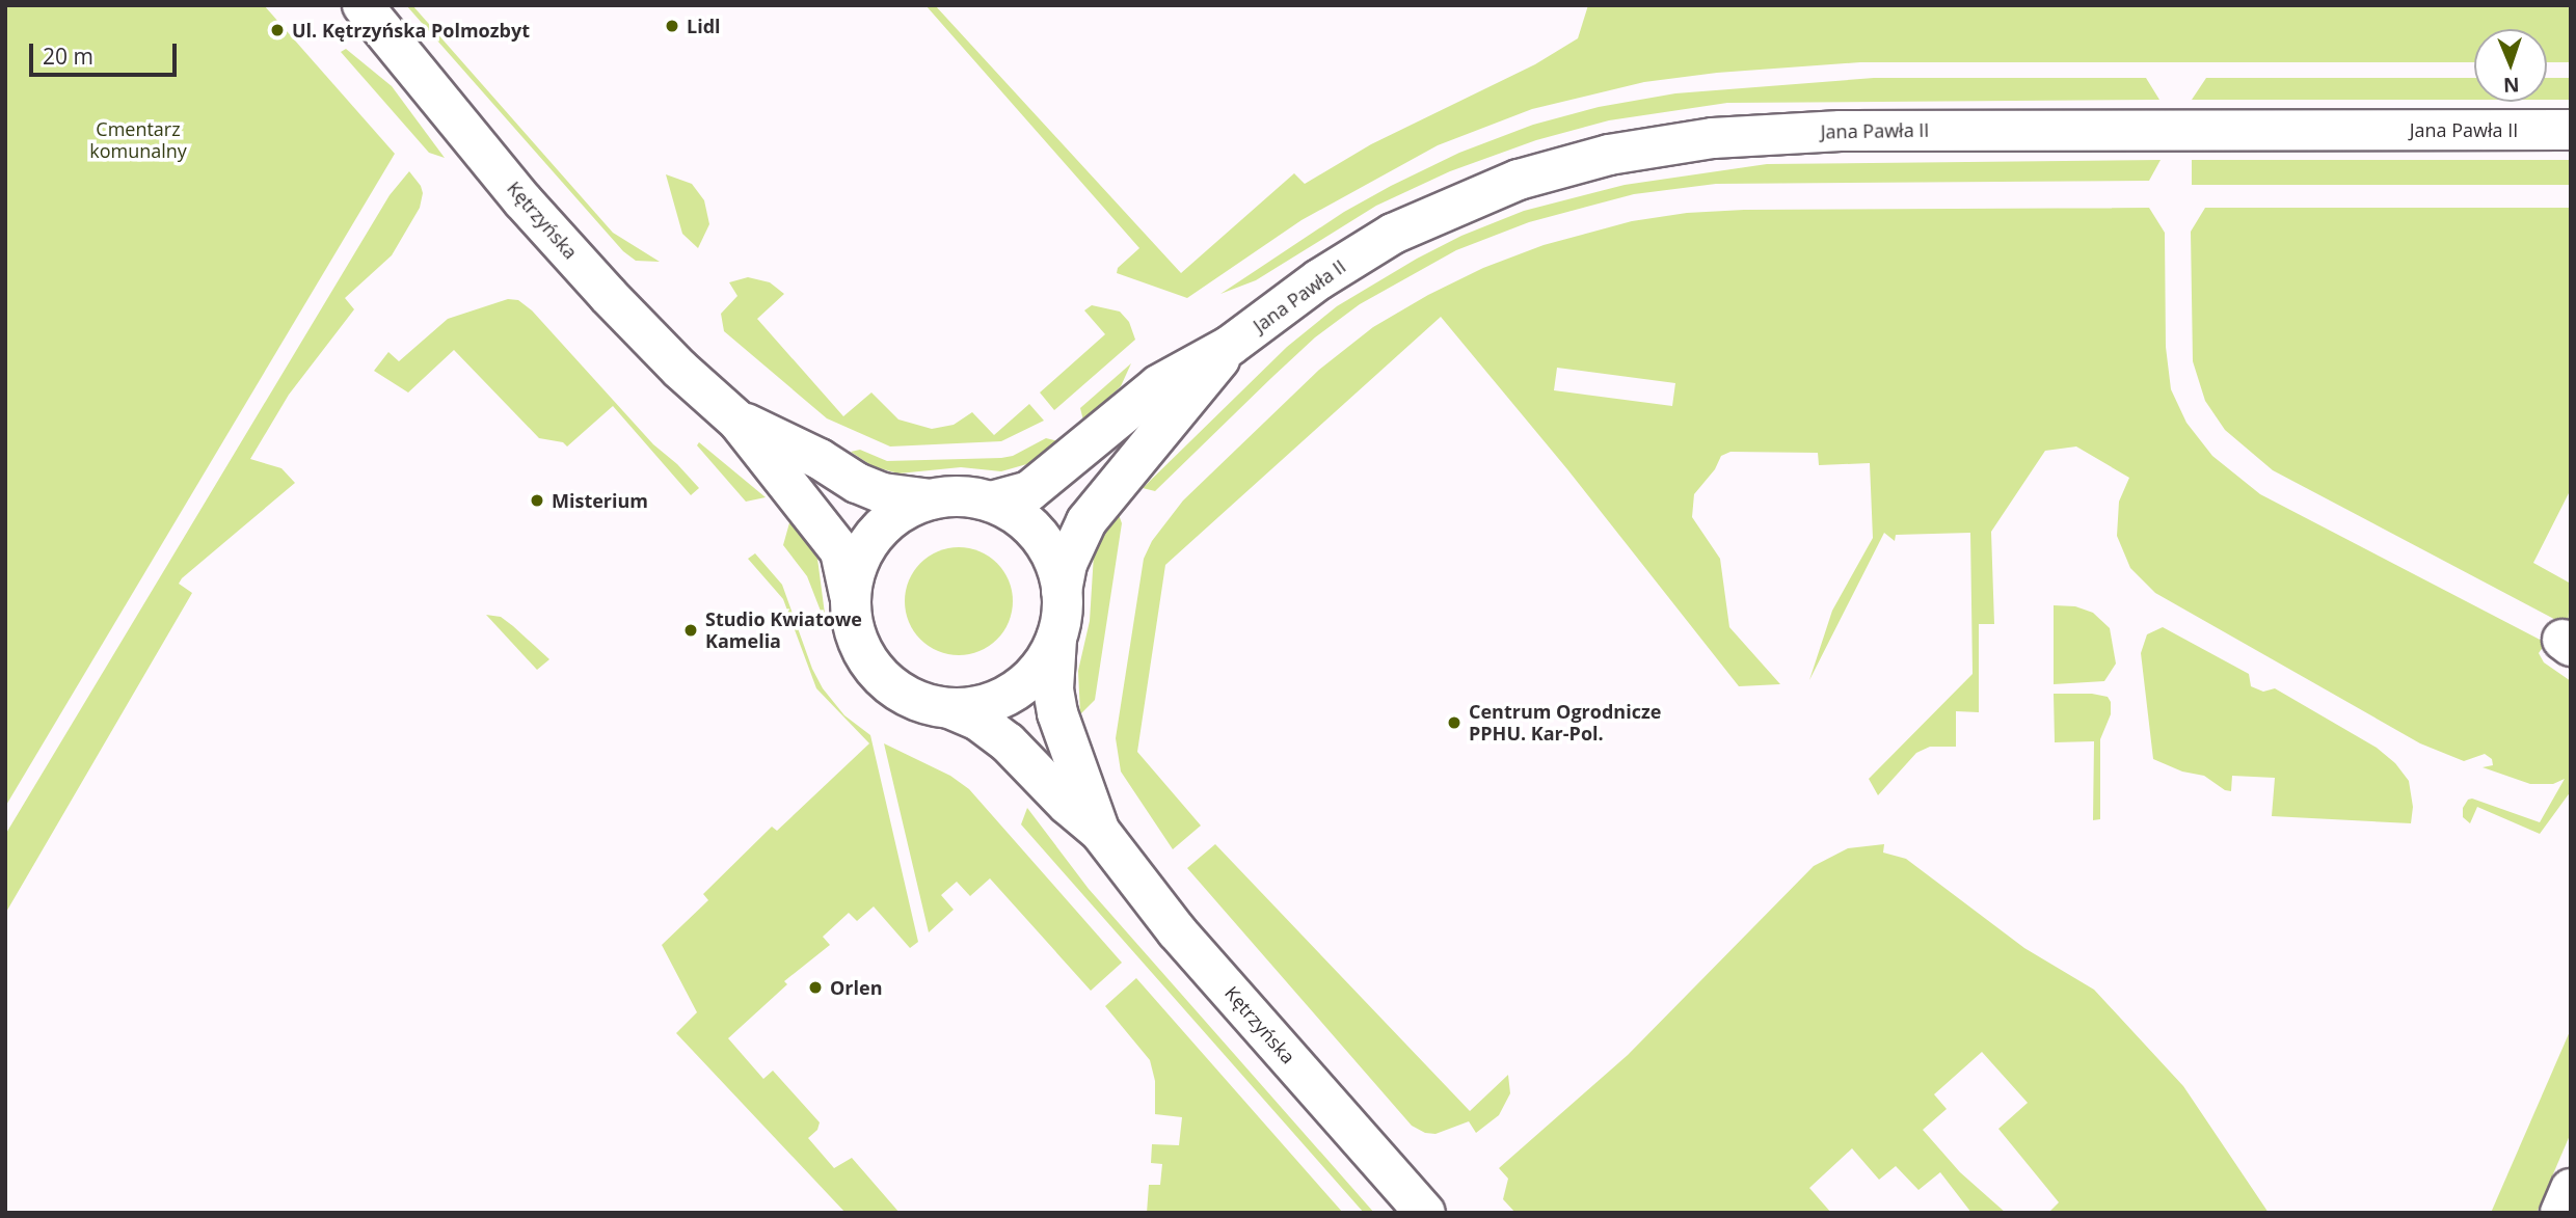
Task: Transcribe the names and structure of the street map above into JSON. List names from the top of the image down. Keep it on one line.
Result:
{"streets":{"main road":["Jana Pawła II","Kętrzyńska"]},"crossings":[["Jana Pawła II","Kętrzyńska"]],"parks":["Cmentarz komunalny"],"places":["Lidl","Ul. Kętrzyńska Polmozbyt","Misterium","Studio Kwiatowe Kamelia","Centrum Ogrodnicze PPHU. Kar-Pol.","Orlen"],"scale_bar":"20 m","north":"bottom"}
